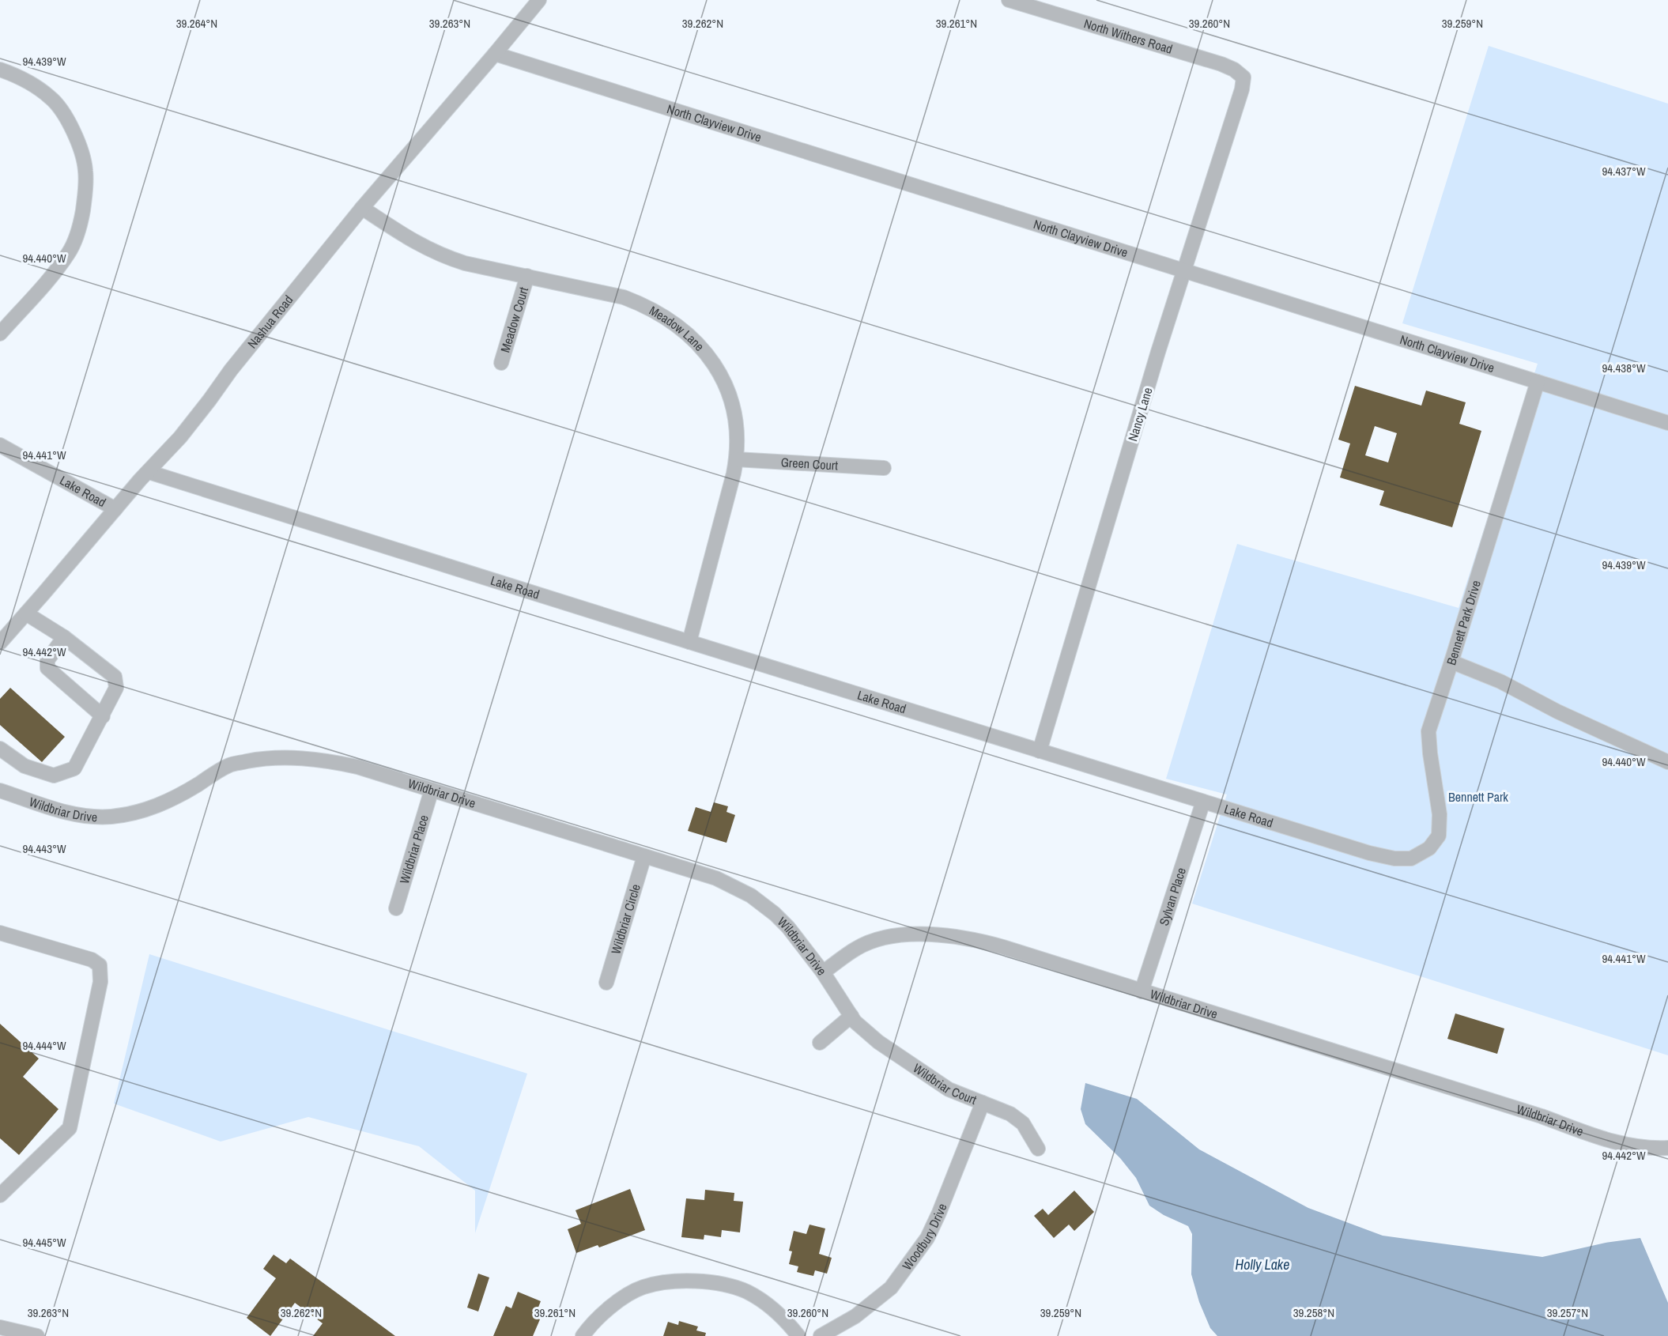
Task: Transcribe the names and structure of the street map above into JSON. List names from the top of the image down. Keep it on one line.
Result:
{"streets":{"street":["North Withers Road","North Clayview Drive","Meadow Court","Nashua Road","Meadow Lane","Nancy Lane","Green Court","Lake Road","Bennett Park Drive","Wildbriar Drive","Wildbriar Place","Sylvan Place","Wildbriar Circle","Wildbriar Court","Woodbury Drive"]},"crossings":[["North Withers Road","Nancy Lane"],["North Clayview Drive","Nashua Road"],["North Clayview Drive","Nancy Lane"],["North Clayview Drive","Bennett Park Drive"],["Meadow Court","Meadow Lane"],["Nashua Road","Meadow Lane"],["Nashua Road","Lake Road"],["Meadow Lane","Green Court"],["Meadow Lane","Lake Road"],["Nancy Lane","Lake Road"],["Lake Road","Bennett Park Drive"],["Lake Road","Sylvan Place"],["Wildbriar Drive","Wildbriar Place"],["Wildbriar Drive","Sylvan Place"],["Wildbriar Drive","Wildbriar Circle"],["Wildbriar Drive","Wildbriar Court"],["Wildbriar Court","Woodbury Drive"]],"water":["Holly Lake"],"parks":["Bennett Park"],"coordinates":["39.264°N","39.263°N","39.262°N","39.261°N","39.260°N","39.259°N","94.439°W","94.437°W","94.440°W","94.438°W","94.441°W","94.442°W","94.443°W","94.444°W","94.445°W","39.258°N","39.257°N"]}
